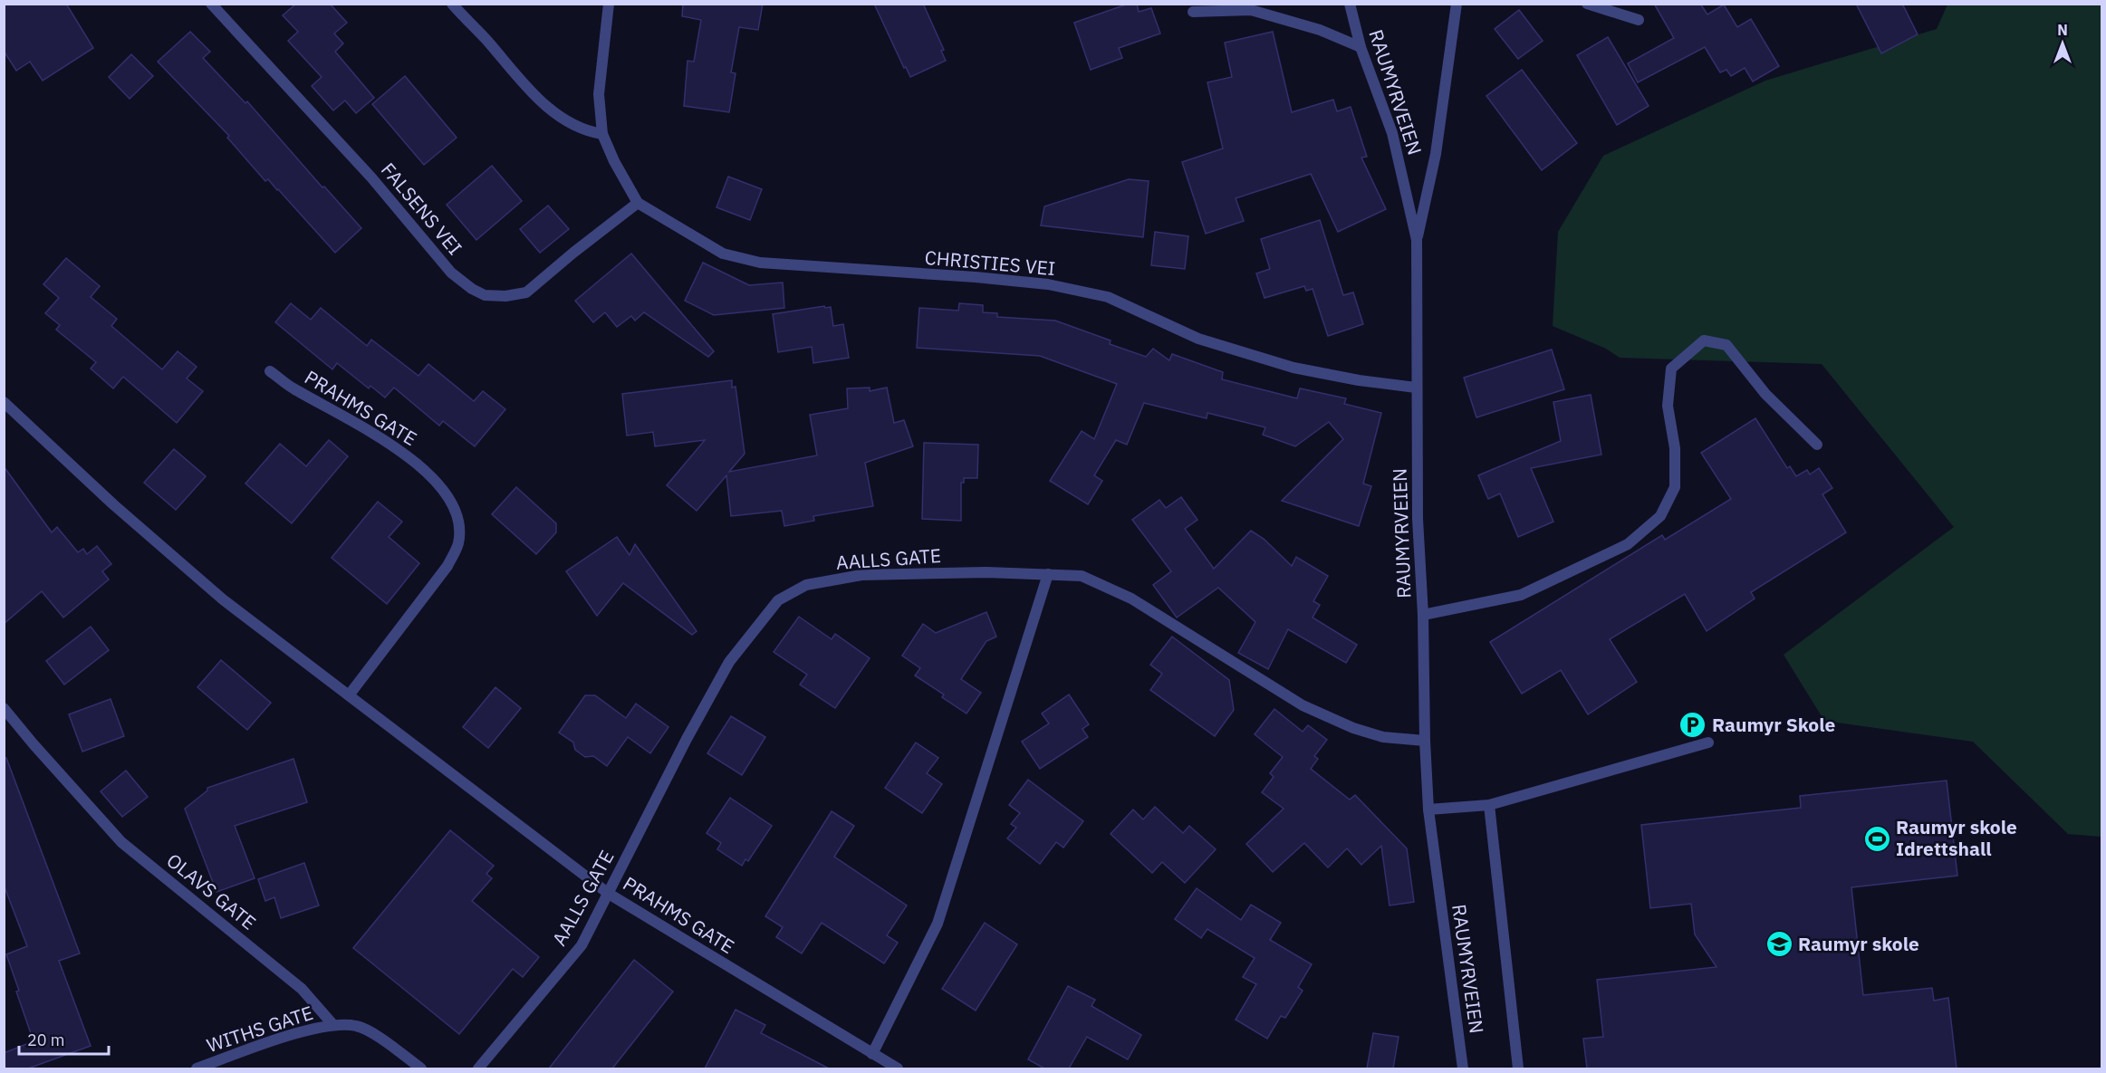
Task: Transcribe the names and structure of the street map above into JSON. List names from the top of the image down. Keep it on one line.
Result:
{"streets":{"street":["RAUMYRVEIEN","FALSENS VEI","CHRISTIES VEI","PRAHMS GATE","AALLS GATE","OLAVS GATE","WITHS GATE"]},"crossings":[["RAUMYRVEIEN","CHRISTIES VEI"],["RAUMYRVEIEN","AALLS GATE"],["FALSENS VEI","CHRISTIES VEI"],["PRAHMS GATE","AALLS GATE"],["OLAVS GATE","WITHS GATE"]],"places":{"parking":["Raumyr Skole"],"sports":["Raumyr skole Idrettshall"],"school or university":["Raumyr skole"]},"scale_bar":"20 m","north":"top"}
